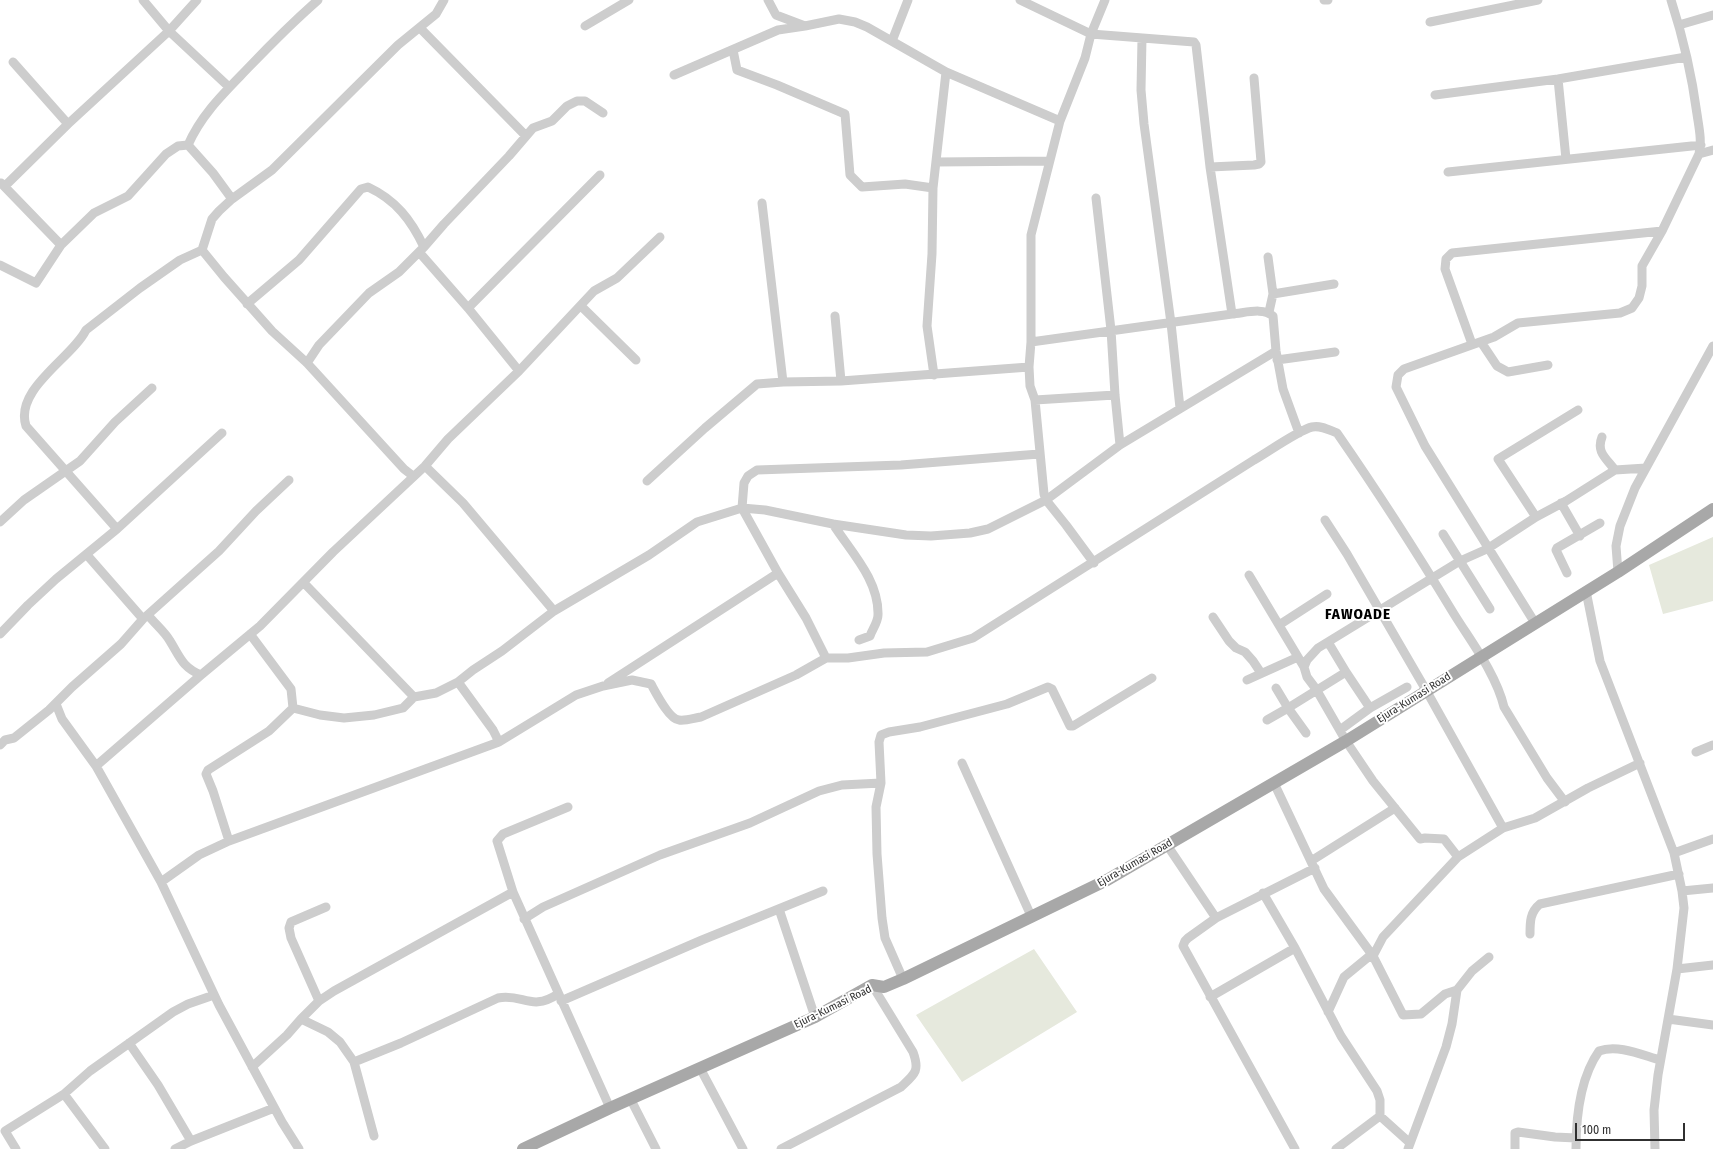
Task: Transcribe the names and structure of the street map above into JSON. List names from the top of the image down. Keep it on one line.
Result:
{"streets":{"main road":["Ejura-Kumasi Road"]},"districts":["FAWOADE"],"scale_bar":"100 m"}
